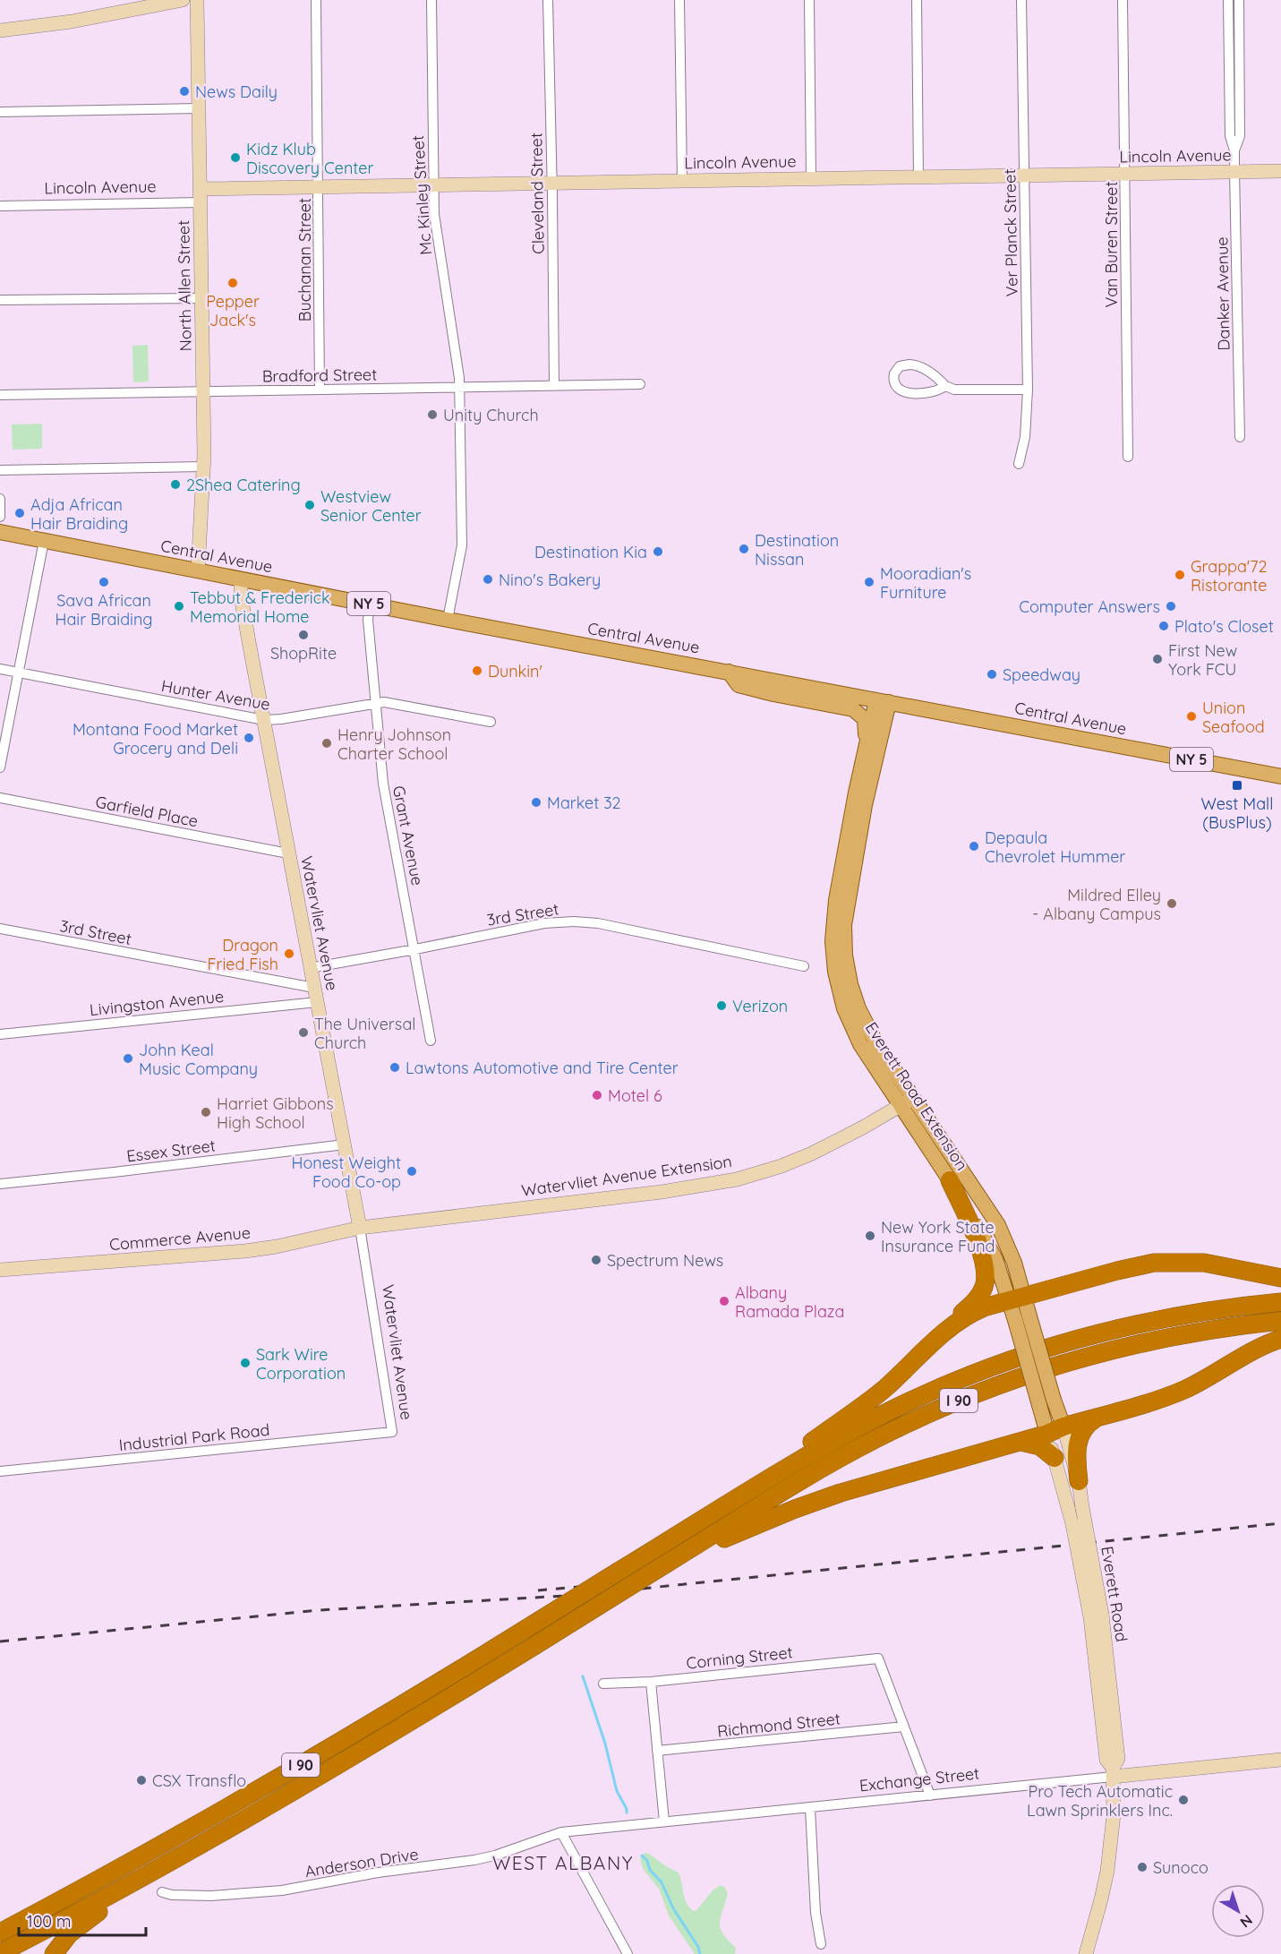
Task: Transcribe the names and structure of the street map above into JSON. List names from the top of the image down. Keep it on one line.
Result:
{"streets":{"highway":["I 90"],"main road":["Central Avenue","NY 5","Everett Road Extension"],"street":["Lincoln Avenue","Cleveland Street","Mc Kinley Street","Ver Planck Street","Van Buren Street","Buchanan Street","North Allen Street","Danker Avenue","Bradford Street","Hunter Avenue","Garfield Place","Grant Avenue","3rd Street","Watervliet Avenue","Livingston Avenue","Essex Street","Watervliet Avenue Extension","Commerce Avenue","Industrial Park Road","Everett Road","Corning Street","Richmond Street","Exchange Street","Anderson Drive"]},"crossings":[["Lincoln Avenue","Cleveland Street"],["Lincoln Avenue","Mc Kinley Street"],["Lincoln Avenue","Ver Planck Street"],["Lincoln Avenue","Van Buren Street"],["Lincoln Avenue","Buchanan Street"],["Lincoln Avenue","North Allen Street"],["Lincoln Avenue","Danker Avenue"],["Cleveland Street","Bradford Street"],["Mc Kinley Street","Bradford Street"],["Mc Kinley Street","Central Avenue"],["Buchanan Street","Bradford Street"],["North Allen Street","Bradford Street"],["North Allen Street","Central Avenue"],["Central Avenue","Grant Avenue"],["Central Avenue","Watervliet Avenue"],["Central Avenue","Everett Road Extension"],["Hunter Avenue","Grant Avenue"],["Hunter Avenue","Watervliet Avenue"],["Garfield Place","Watervliet Avenue"],["Grant Avenue","3rd Street"],["3rd Street","Watervliet Avenue"],["Watervliet Avenue","Livingston Avenue"],["Watervliet Avenue","Essex Street"],["Watervliet Avenue","Watervliet Avenue Extension"],["Watervliet Avenue","Commerce Avenue"],["Watervliet Avenue","Industrial Park Road"],["Everett Road Extension","Watervliet Avenue Extension"],["Everett Road Extension","Everett Road"],["Watervliet Avenue Extension","Commerce Avenue"],["Everett Road","Exchange Street"],["Corning Street","Richmond Street"],["Exchange Street","Anderson Drive"]],"districts":["WEST ALBANY"],"places":{"other":["News Daily","Kidz Klub Discovery Center","Pepper Jack's","Unity Church","2Shea Catering","Westview Senior Center","Adja African Hair Braiding","Destination Nissan","Destination Kia","Grappa'72 Ristorante","Nino's Bakery","Sava African Hair Braiding","Mooradian's Furniture","Tebbut & Frederick Memorial Home","Computer Answers","Plato's Closet","ShopRite","First New York FCU","Dunkin'","Speedway","Union Seafood","Montana Food Market Grocery and Deli","Henry Johnson Charter School","Market 32","Depaula Chevrolet Hummer","Mildred Elley - Albany Campus","Dragon Fried Fish","Verizon","The Universal Church","John Keal Music Company","Lawtons Automotive and Tire Center","Motel 6","Harriet Gibbons High School","Honest Weight Food Co-op","New York State Insurance Fund","Spectrum News","Albany Ramada Plaza","Sark Wire Corporation","CSX Transflo","Pro Tech Automatic Lawn Sprinklers Inc.","Sunoco"],"transit":["West Mall (BusPlus)"]},"scale_bar":"100 m","north":"bottom right"}
